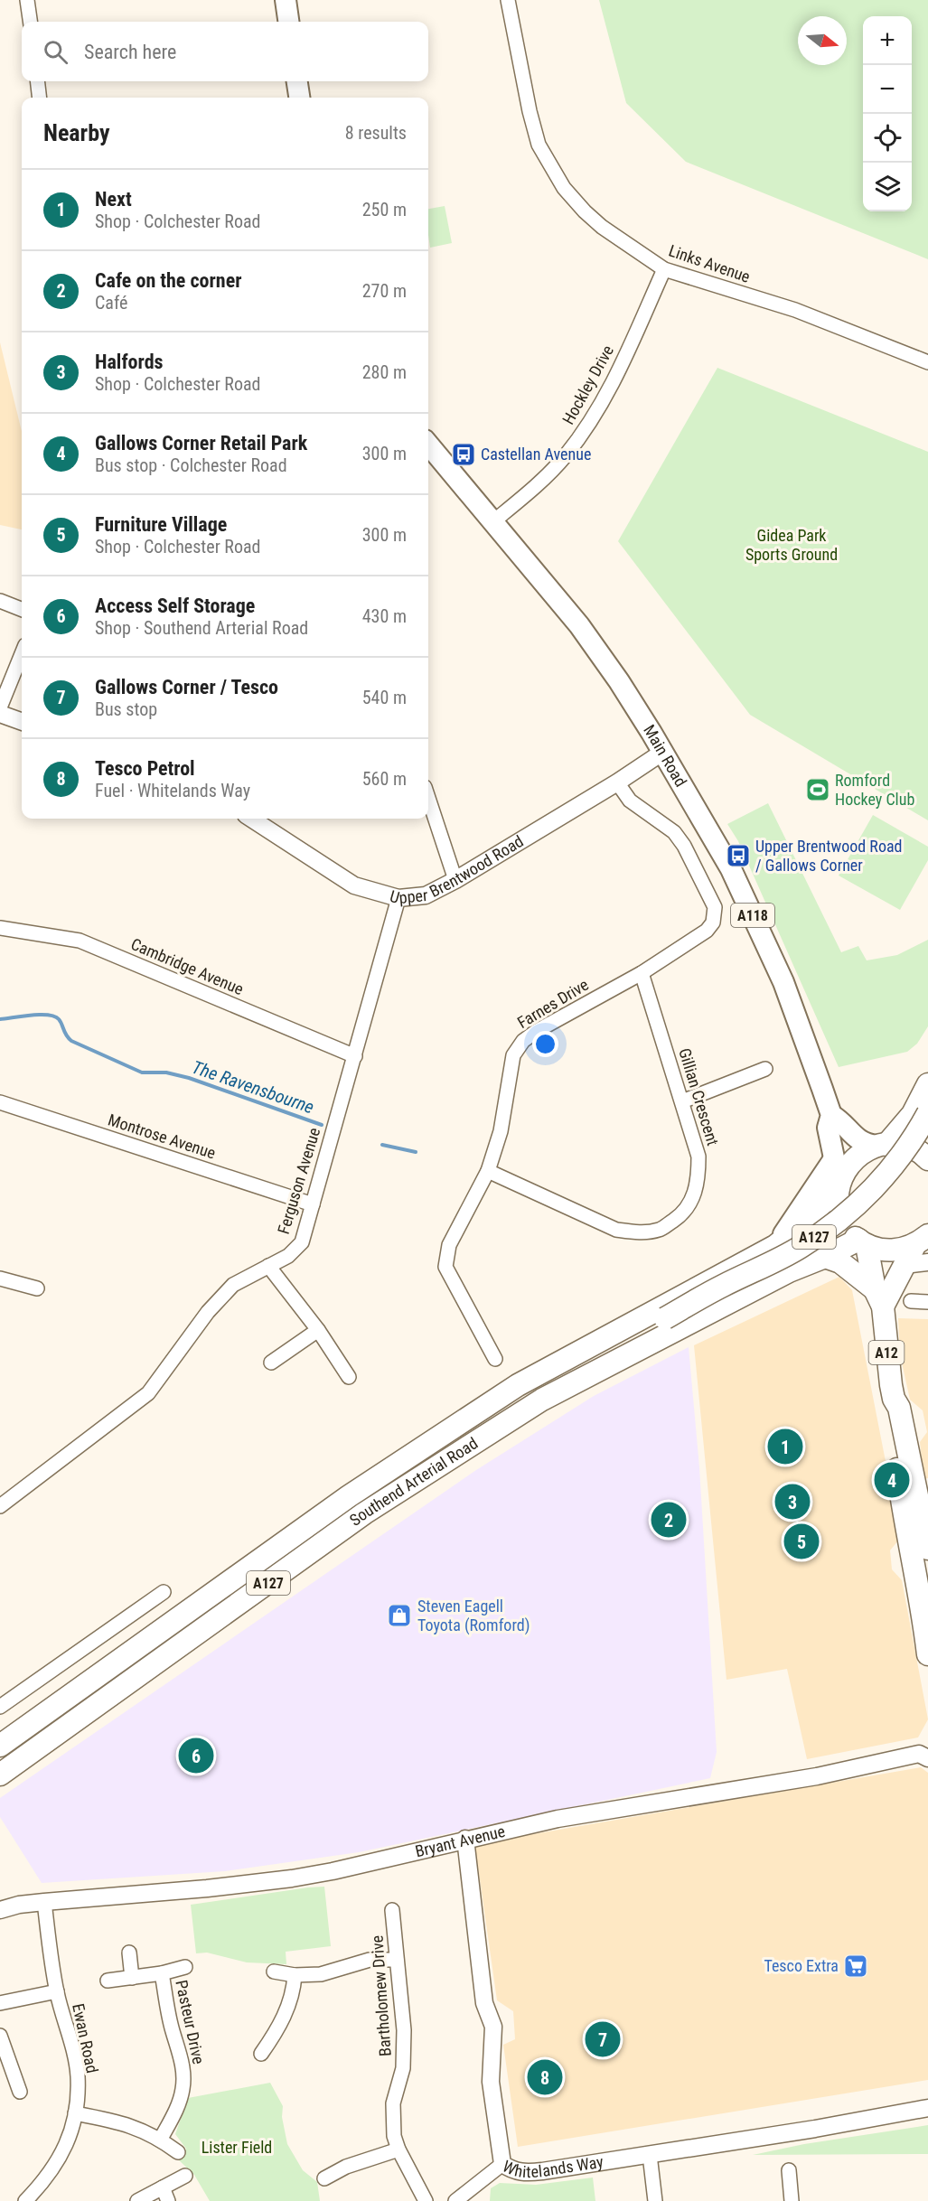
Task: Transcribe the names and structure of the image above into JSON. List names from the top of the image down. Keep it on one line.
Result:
{"streets":{"highway":["A127","A12","Southend Arterial Road"],"main road":["Main Road","A118"],"street":["Links Avenue","Hockley Drive","Upper Brentwood Road","Cambridge Avenue","Farnes Drive","Gillian Crescent","Montrose Avenue","Ferguson Avenue","Bryant Avenue","Bartholomew Drive","Pasteur Drive","Ewan Road","Whitelands Way"]},"crossings":[["Links Avenue","Hockley Drive"],["Hockley Drive","Main Road"],["Main Road","Upper Brentwood Road"],["Main Road","Southend Arterial Road"],["Upper Brentwood Road","Farnes Drive"],["Upper Brentwood Road","Ferguson Avenue"],["Cambridge Avenue","Ferguson Avenue"],["Farnes Drive","Gillian Crescent"],["Montrose Avenue","Ferguson Avenue"],["A127","Southend Arterial Road"],["A12","Southend Arterial Road"],["Bryant Avenue","Ewan Road"],["Bryant Avenue","Whitelands Way"]],"water":["The Ravensbourne"],"parks":["Gidea Park Sports Ground","Lister Field"],"places":{"bus stop":["Castellan Avenue","Upper Brentwood Road / Gallows Corner"],"sports":["Romford Hockey Club"],"shop":["Steven Eagell Toyota (Romford)"],"supermarket":["Tesco Extra"]},"north":"right","page":{"map_buttons":["+","−"],"search":"Search here","heading":["Nearby","8 results"],"list":[{"mark":"1","name":"Next","note":"Shop · Colchester Road","value":"250 m"},{"mark":"2","name":"Cafe on the corner","note":"Café","value":"270 m"},{"mark":"3","name":"Halfords","note":"Shop · Colchester Road","value":"280 m"},{"mark":"4","name":"Gallows Corner Retail Park","note":"Bus stop · Colchester Road","value":"300 m"},{"mark":"5","name":"Furniture Village","note":"Shop · Colchester Road","value":"300 m"},{"mark":"6","name":"Access Self Storage","note":"Shop · Southend Arterial Road","value":"430 m"},{"mark":"7","name":"Gallows Corner / Tesco","note":"Bus stop","value":"540 m"},{"mark":"8","name":"Tesco Petrol","note":"Fuel · Whitelands Way","value":"560 m"}],"pins":["1","4","3","2","5","6","7","8"]}}
